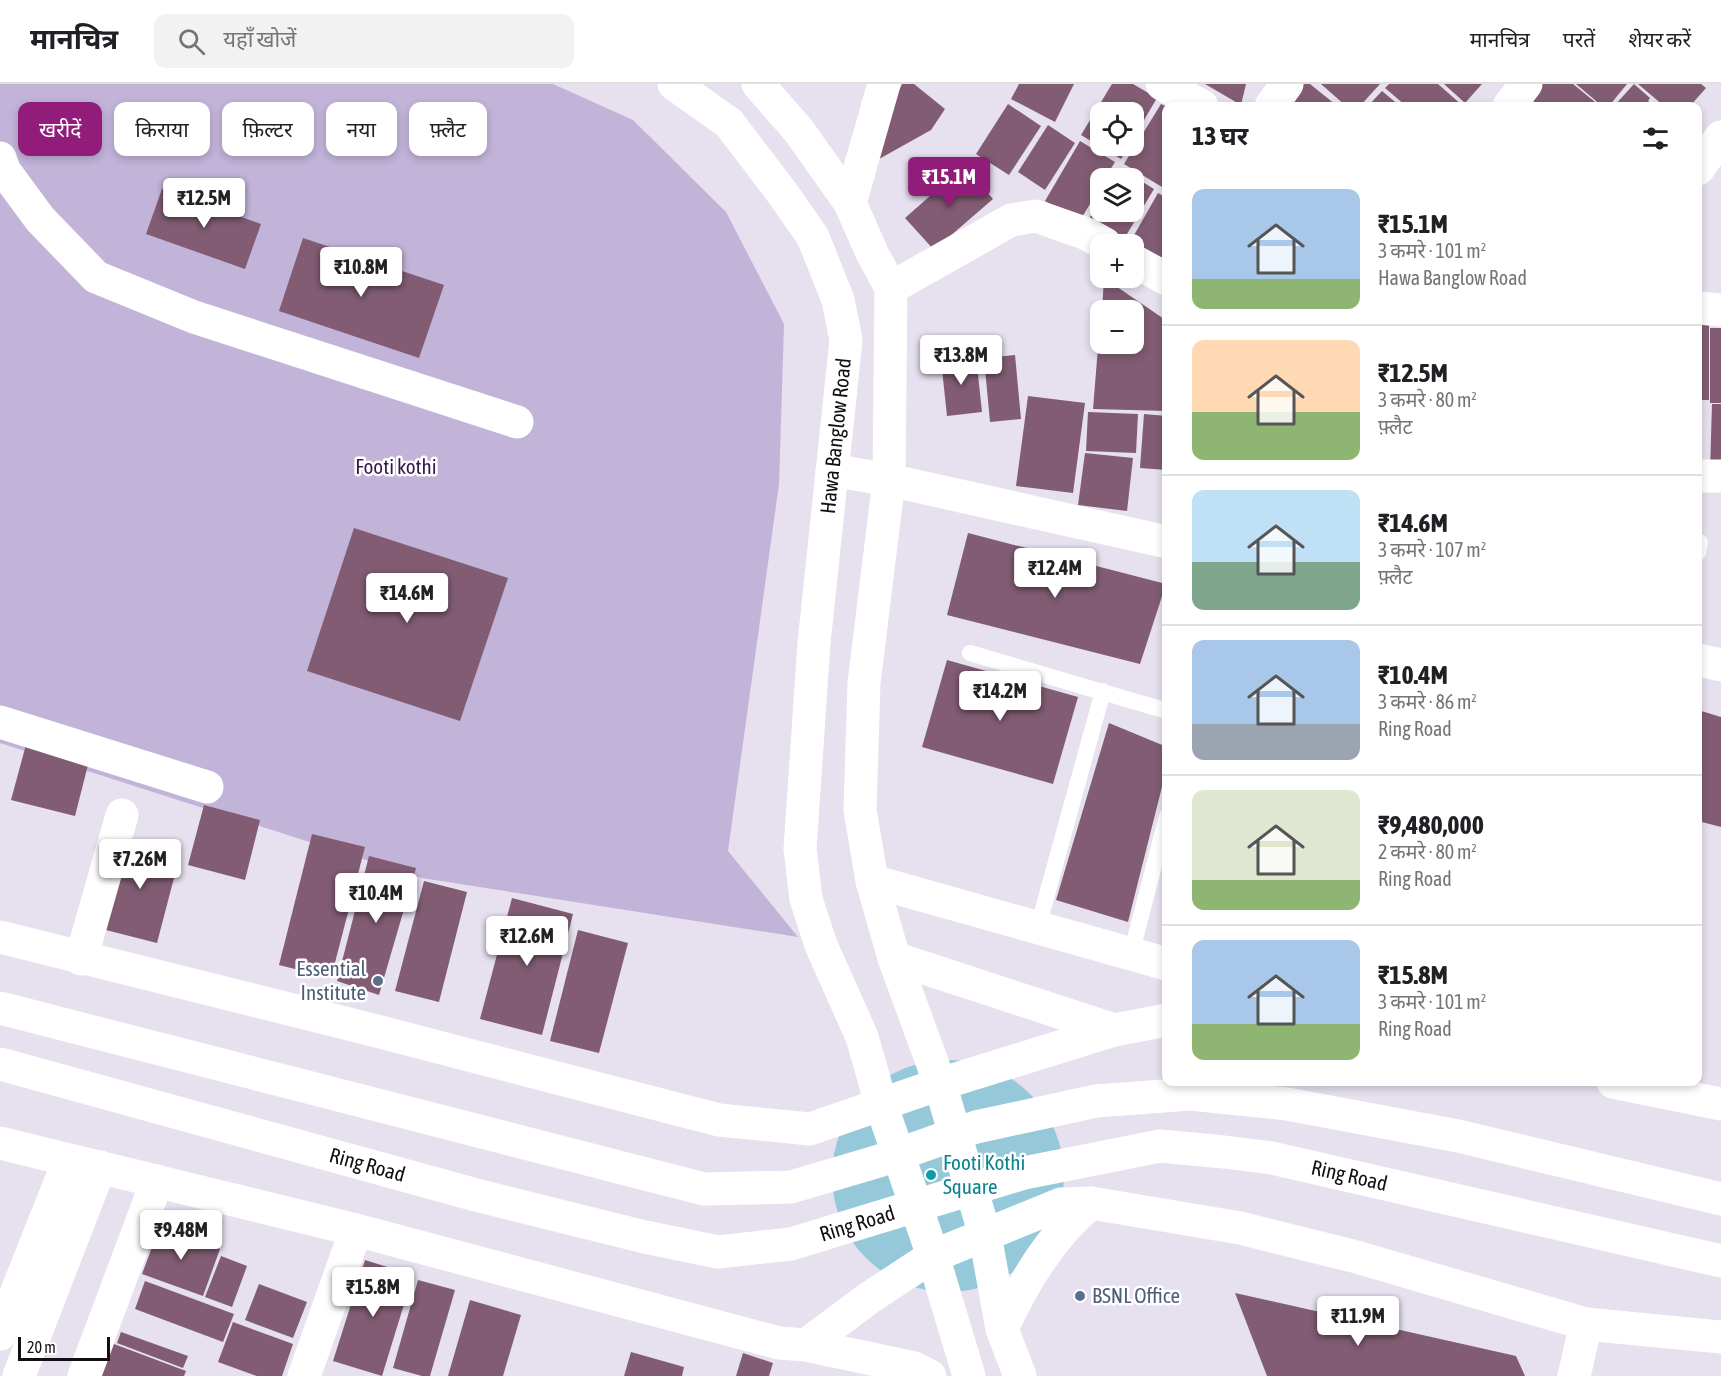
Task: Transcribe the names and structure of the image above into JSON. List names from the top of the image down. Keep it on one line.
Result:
{"streets":{"main road":["Hawa Banglow Road","Ring Road"]},"parks":["Footi kothi"],"places":["Essential Institute","Footi Kothi Square","BSNL Office"],"scale_bar":"20 m","page":{"header":"मानचित्र","search":"यहाँ खोजें","nav":["मानचित्र","परतें","शेयर करें"],"map_buttons":["+","−"],"chip":["खरीदें","किराया","फ़िल्टर","नया","फ़्लैट"],"heading":"13 घर","price":["₹15.1M","₹12.5M","₹10.8M","₹13.8M","₹12.4M","₹14.6M","₹14.2M","₹7.26M","₹10.4M","₹12.6M","₹9.48M","₹15.8M","₹11.9M"],"list":[{"name":"₹15.1M","note":"3 कमरे · 101 m² · Hawa Banglow Road"},{"name":"₹12.5M","note":"3 कमरे · 80 m² · फ़्लैट"},{"name":"₹14.6M","note":"3 कमरे · 107 m² · फ़्लैट"},{"name":"₹10.4M","note":"3 कमरे · 86 m² · Ring Road"},{"name":"₹9,480,000","note":"2 कमरे · 80 m² · Ring Road"},{"name":"₹15.8M","note":"3 कमरे · 101 m² · Ring Road"}],"scale":"20 m"}}
